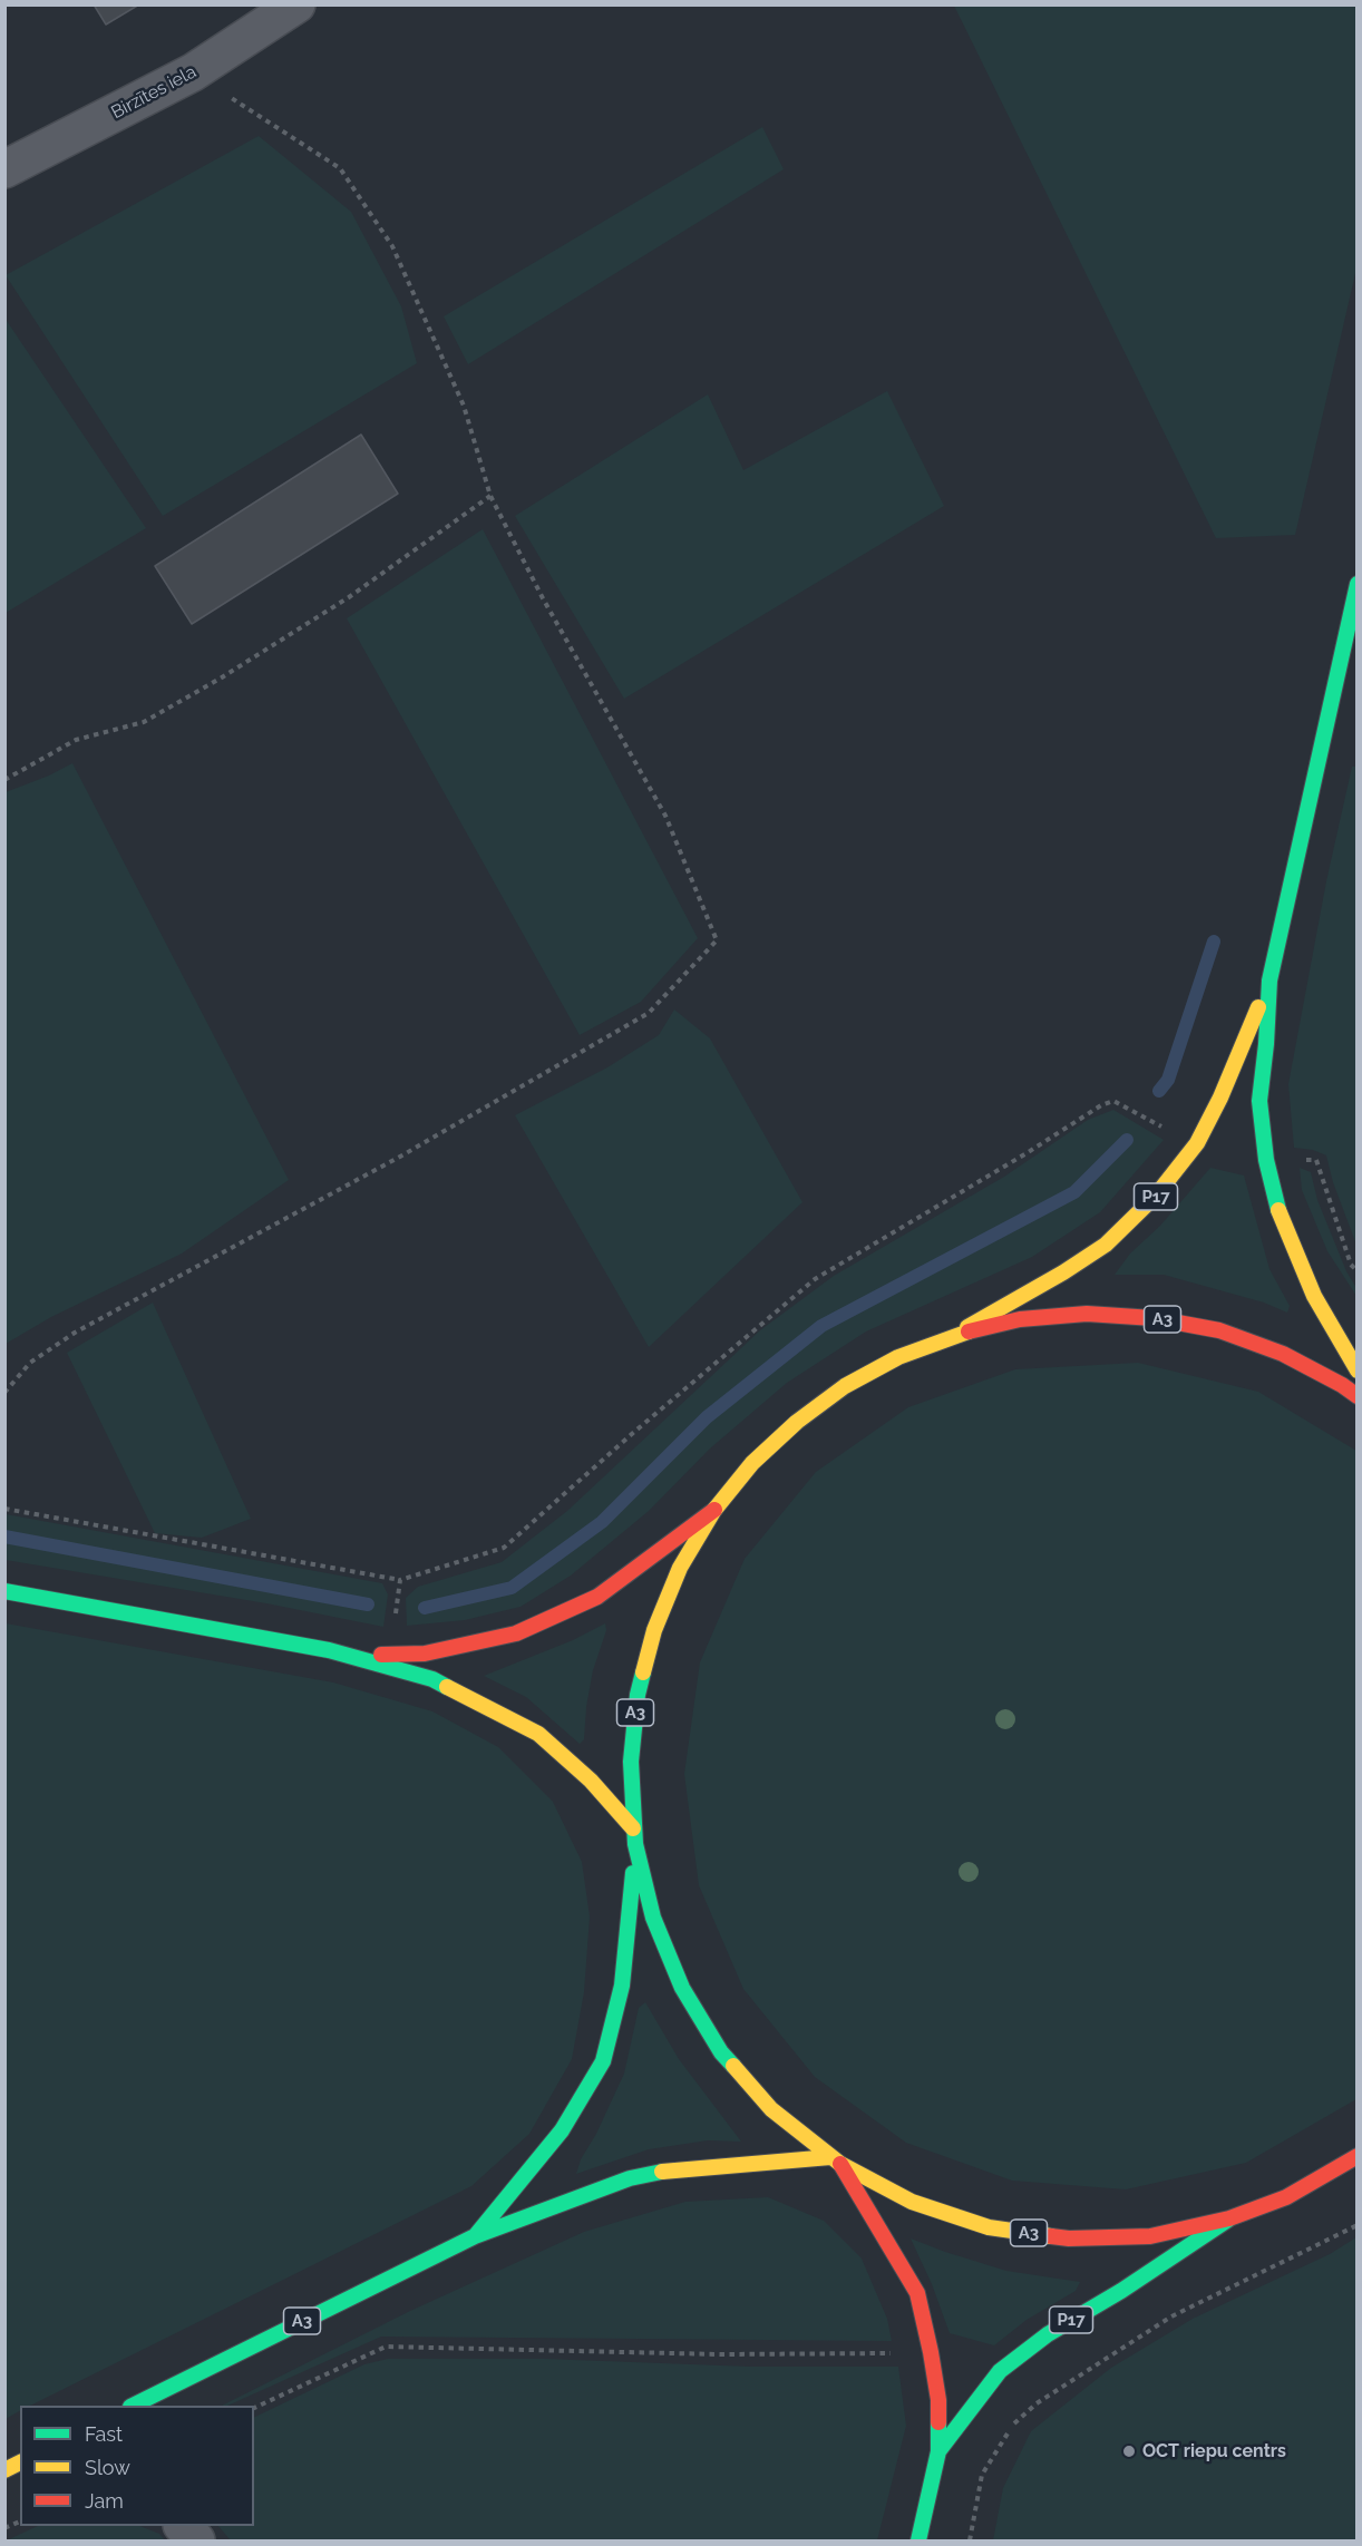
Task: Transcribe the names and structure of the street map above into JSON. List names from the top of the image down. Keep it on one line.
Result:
{"streets":{"main road":["P17","A3"],"street":["Birzītes iela"]},"crossings":[["P17","A3"]],"places":["OCT riepu centrs"],"legend":["Fast","Slow","Jam"]}
